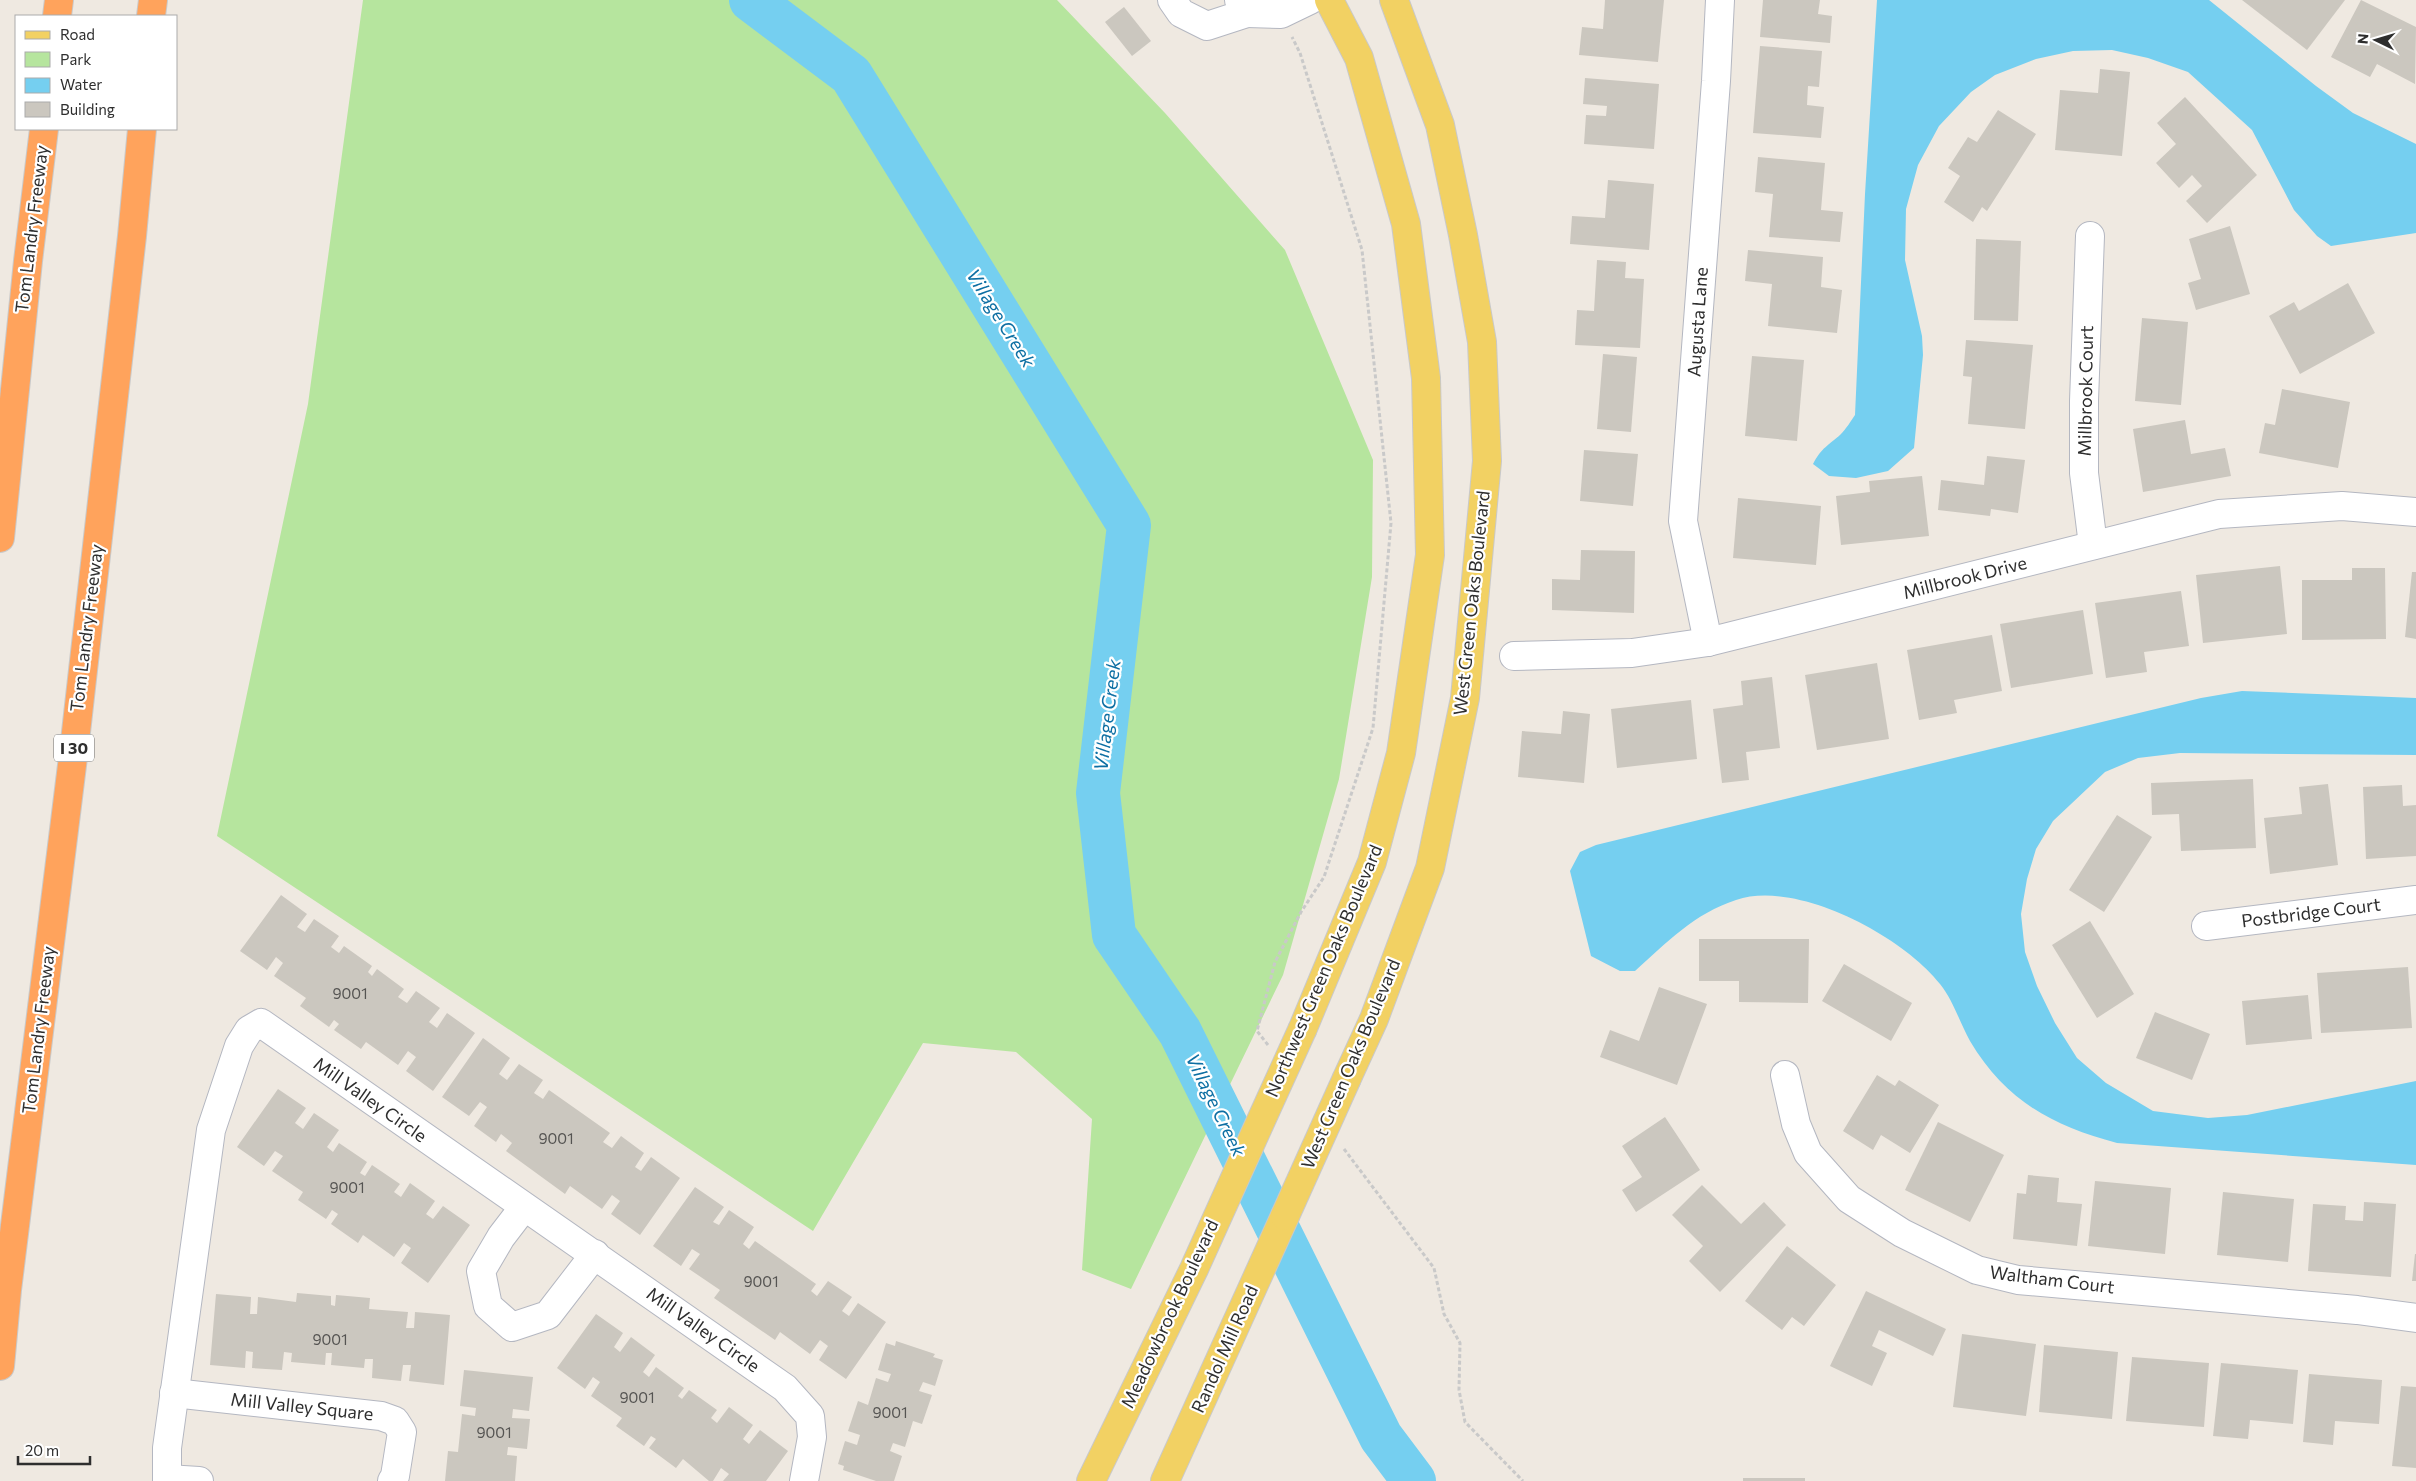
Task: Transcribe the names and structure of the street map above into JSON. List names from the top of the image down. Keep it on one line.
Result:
{"streets":{"highway":["Tom Landry Freeway","I 30"],"main road":["West Green Oaks Boulevard","Northwest Green Oaks Boulevard","Meadowbrook Boulevard","Randol Mill Road"],"street":["Augusta Lane","Millbrook Court","Millbrook Drive","Postbridge Court","Mill Valley Circle","Waltham Court","Mill Valley Square"]},"crossings":[["Augusta Lane","Millbrook Drive"],["Millbrook Court","Millbrook Drive"],["West Green Oaks Boulevard","Randol Mill Road"],["Northwest Green Oaks Boulevard","Meadowbrook Boulevard"],["Mill Valley Circle","Mill Valley Square"]],"water":["Village Creek"],"house_numbers":["9001","9001","9001","9001","9001","9001","9001","9001"],"legend":["Road","Park","Water","Building"],"scale_bar":"20 m","north":"left"}
